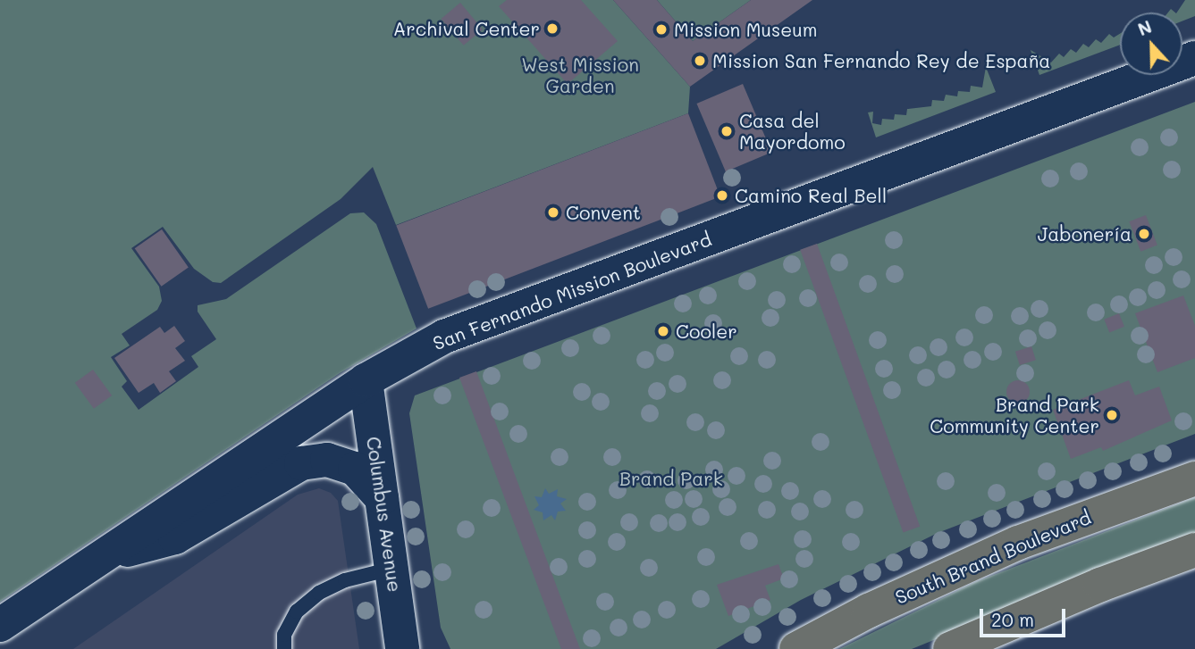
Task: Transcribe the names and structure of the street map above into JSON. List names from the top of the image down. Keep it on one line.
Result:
{"streets":{"main road":["San Fernando Mission Boulevard","Columbus Avenue","South Brand Boulevard"]},"crossings":[["San Fernando Mission Boulevard","Columbus Avenue"]],"parks":["West Mission Garden","Brand Park"],"places":["Archival Center","Mission Museum","Mission San Fernando Rey de España","Casa del Mayordomo","Camino Real Bell","Convent","Jabonería","Cooler","Brand Park Community Center"],"scale_bar":"20 m","north":"top"}
